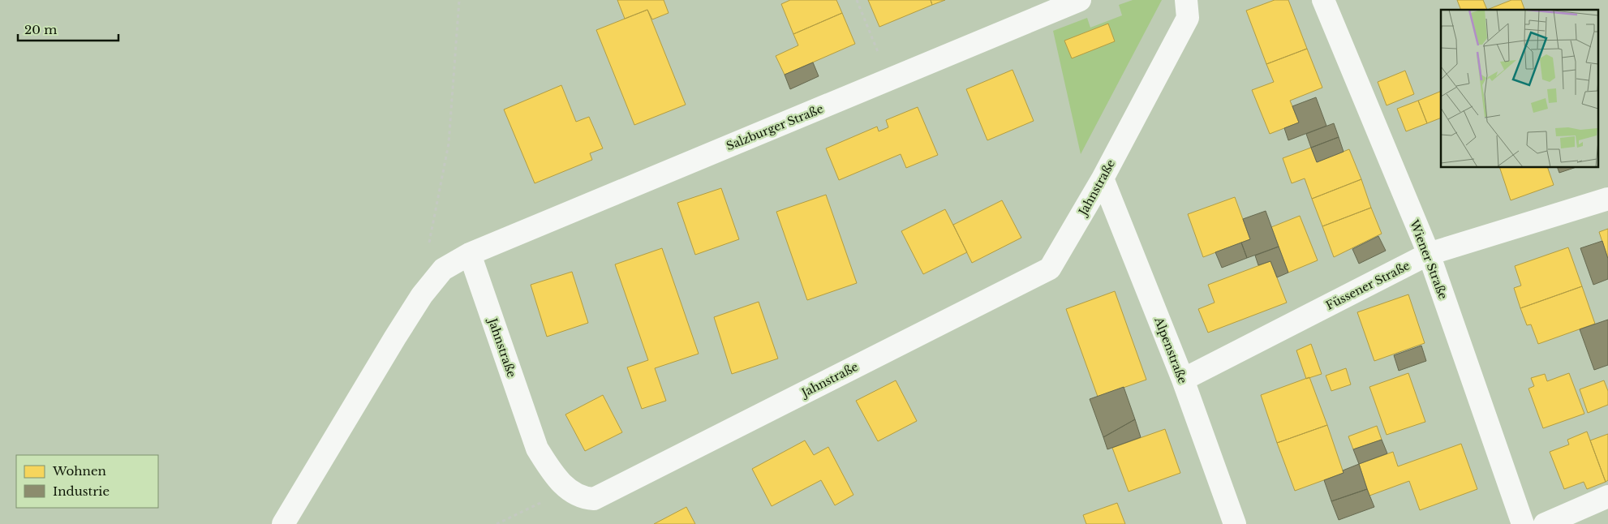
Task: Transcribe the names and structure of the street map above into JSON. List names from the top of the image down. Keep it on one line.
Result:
{"streets":{"street":["Salzburger Straße","Jahnstraße","Wiener Straße","Füssener Straße","Alpenstraße"]},"crossings":[["Salzburger Straße","Jahnstraße"],["Jahnstraße","Alpenstraße"],["Wiener Straße","Füssener Straße"],["Füssener Straße","Alpenstraße"]],"legend":["Wohnen","Industrie"],"scale_bar":"20 m"}
